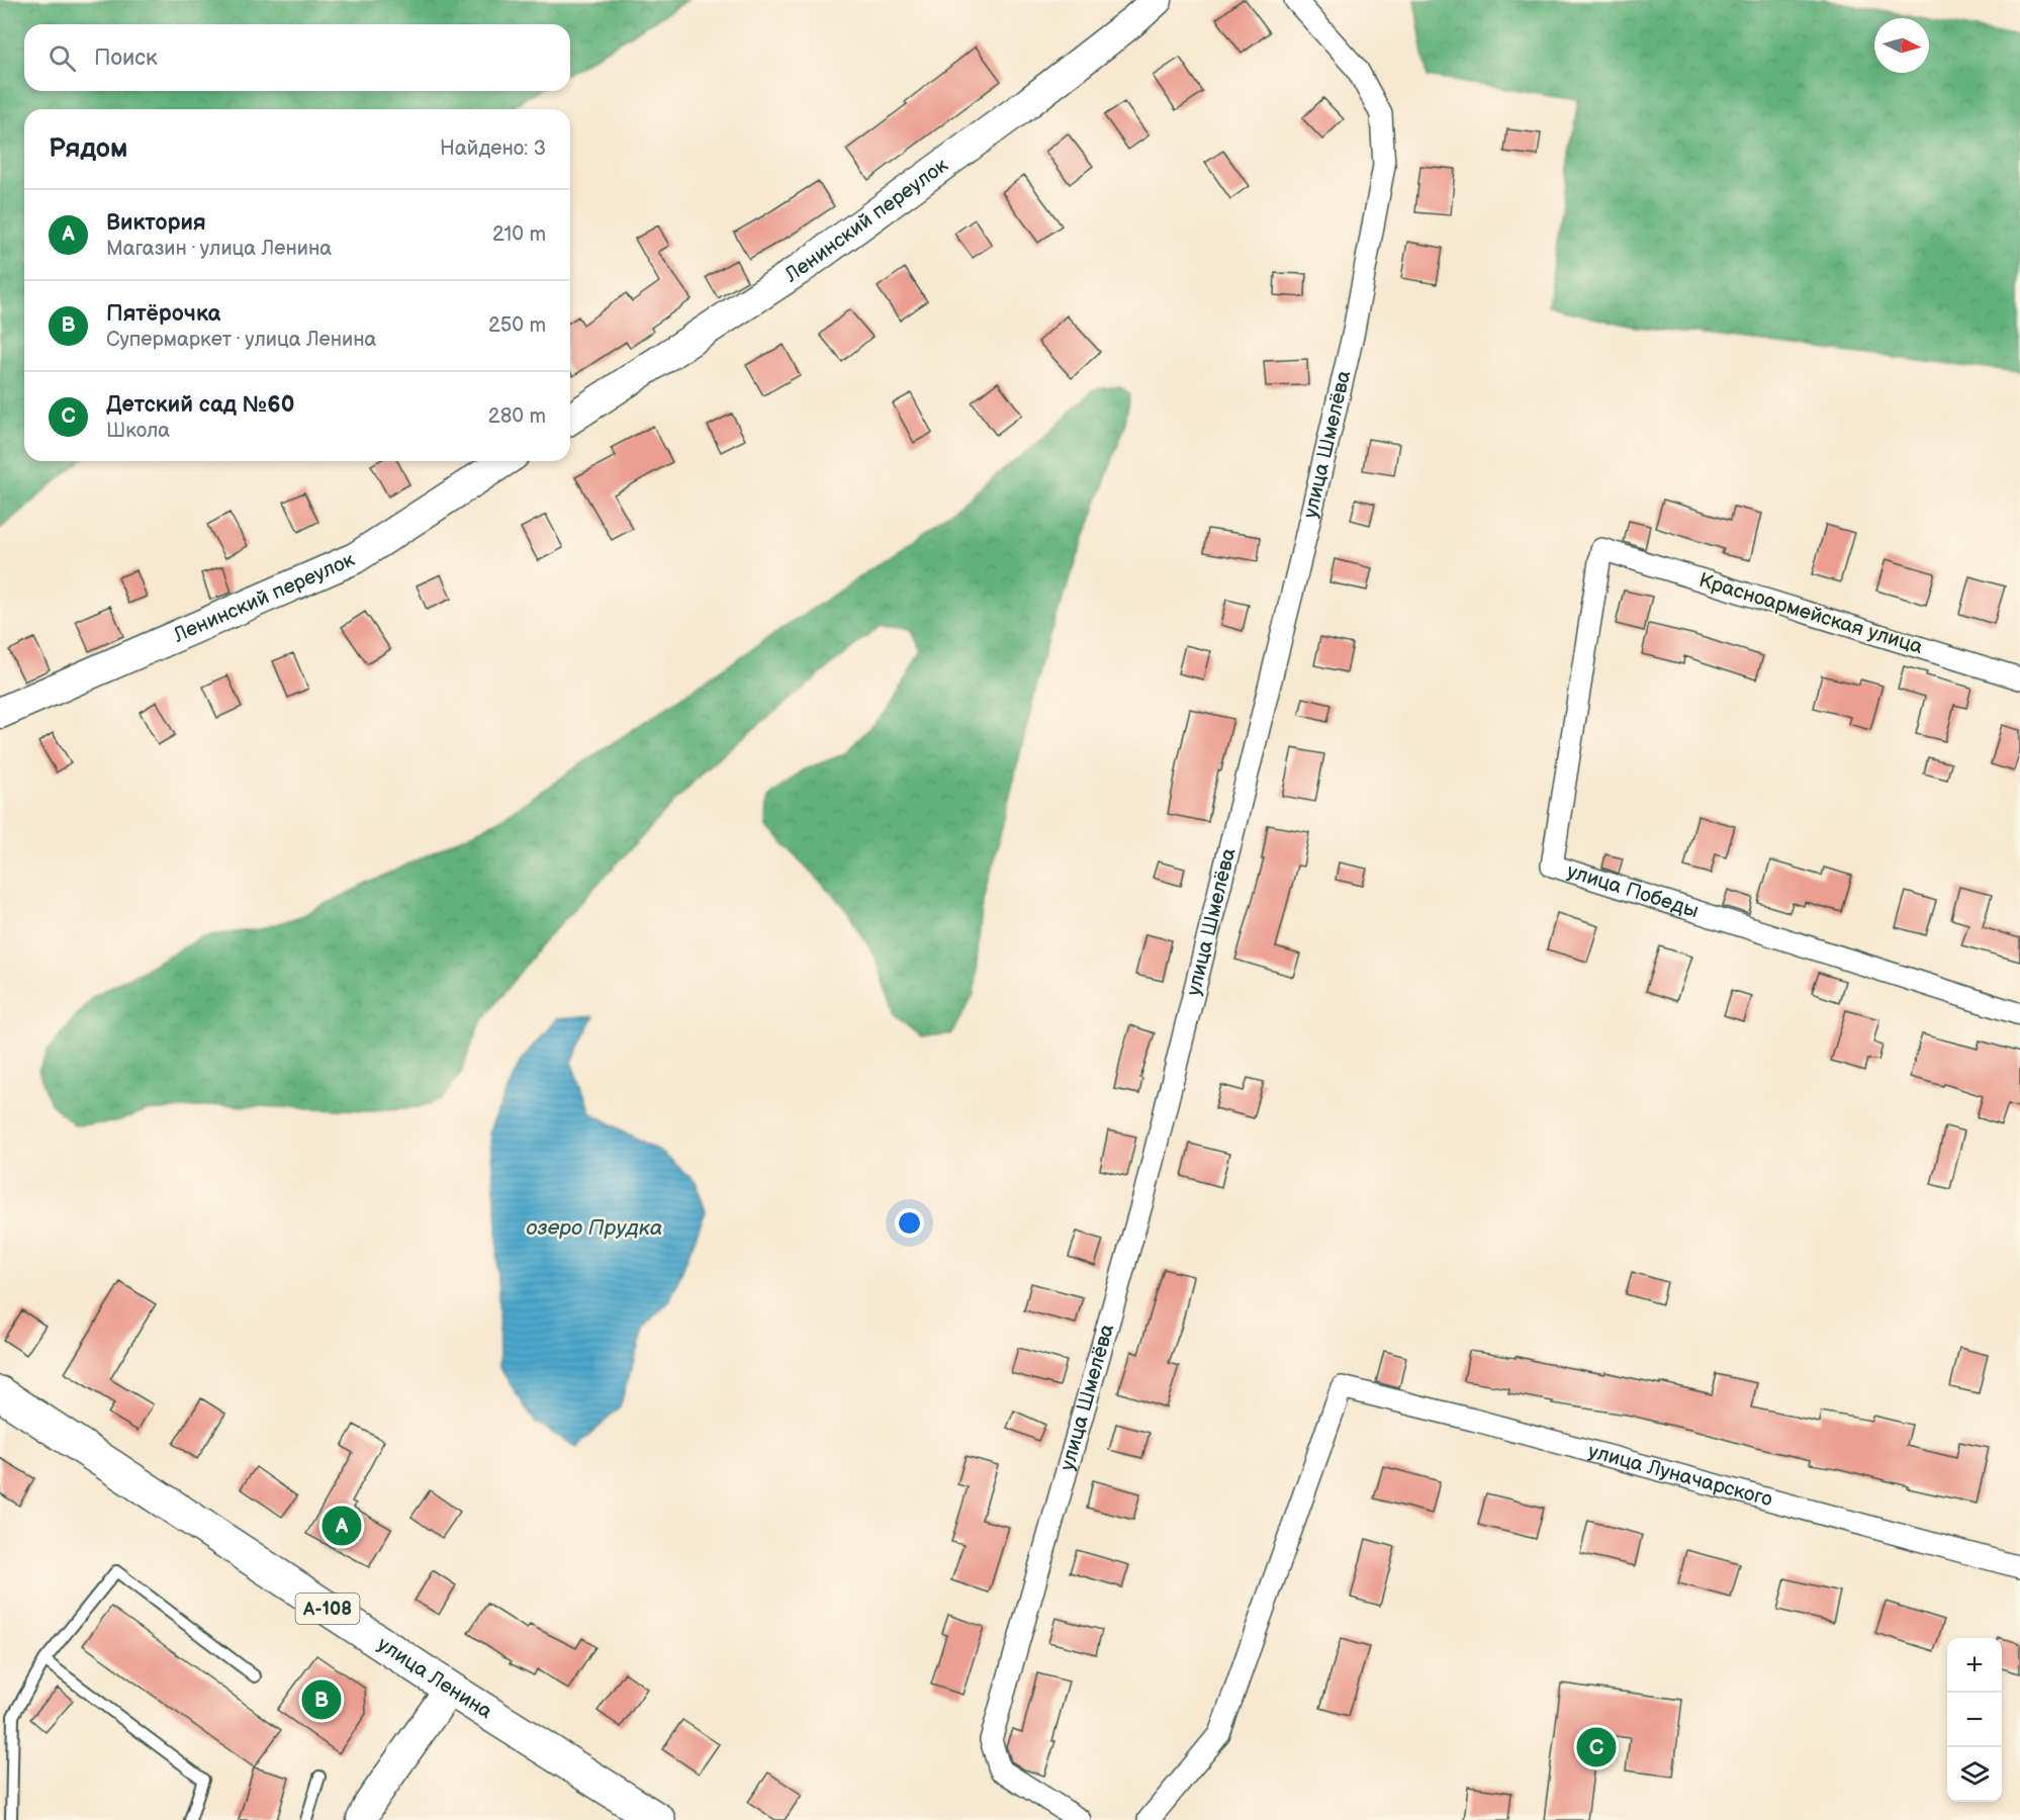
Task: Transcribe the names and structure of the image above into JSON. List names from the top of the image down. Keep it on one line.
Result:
{"streets":{"highway":["А-108","улица Ленина"],"main road":["Ленинский переулок"],"street":["улица Шмелёва","Красноармейская улица","улица Победы","улица Луначарского"]},"crossings":[["Красноармейская улица","улица Победы"]],"water":["озеро Прудка"],"north":"right","page":{"search":"Поиск","heading":["Рядом","Найдено: 3"],"list":[{"mark":"A","name":"Виктория","note":"Магазин · улица Ленина","value":"210 m"},{"mark":"B","name":"Пятёрочка","note":"Супермаркет · улица Ленина","value":"250 m"},{"mark":"C","name":"Детский сад №60","note":"Школа","value":"280 m"}],"pins":["A","B","C"],"map_buttons":["+","−"]}}
